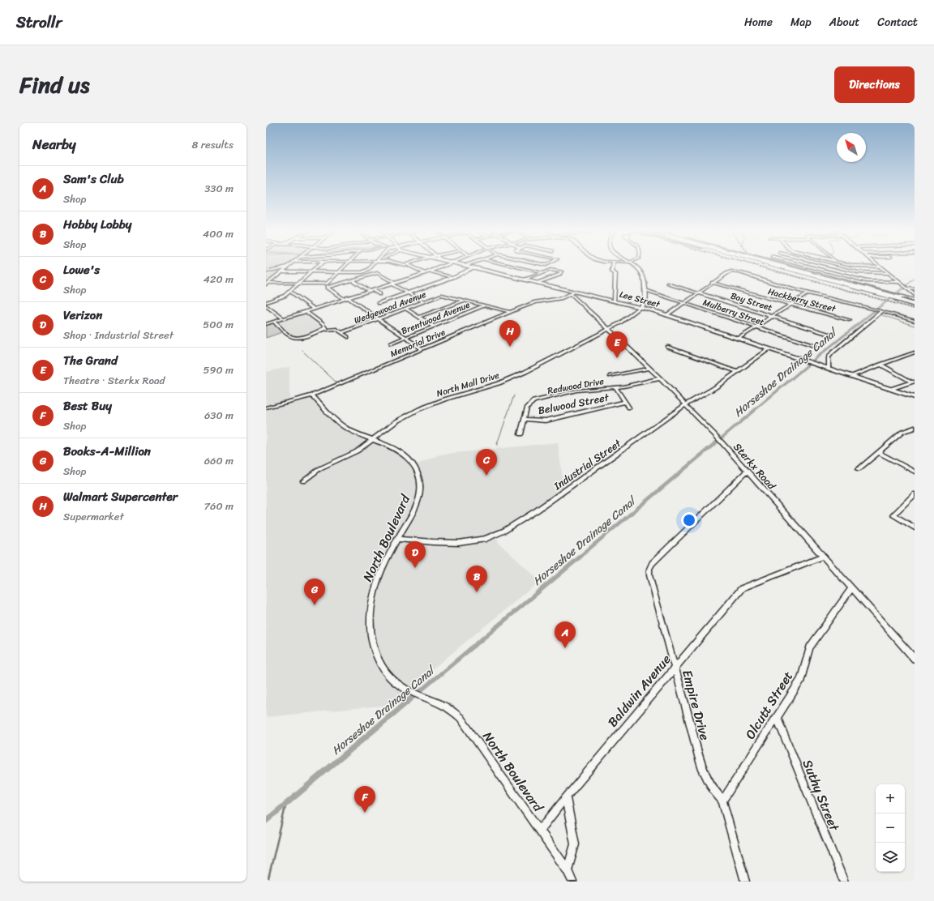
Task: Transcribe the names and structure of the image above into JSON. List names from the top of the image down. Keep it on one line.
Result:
{"streets":{"main road":["Lee Street"],"street":["Hackberry Street","Bay Street","Wedgewood Avenue","Mulberry Street","Brentwood Avenue","Memorial Drive","North Mall Drive","Redwood Drive","Belwood Street","Industrial Street","Sterkx Road","North Boulevard","Baldwin Avenue","Empire Drive","Olcutt Street","Suthy Street"]},"crossings":[["Lee Street","Memorial Drive"],["Lee Street","North Mall Drive"],["Lee Street","Industrial Street"],["Lee Street","Sterkx Road"],["Memorial Drive","Sterkx Road"],["Memorial Drive","North Boulevard"],["North Mall Drive","Sterkx Road"],["North Mall Drive","North Boulevard"],["Redwood Drive","Belwood Street"],["Redwood Drive","Sterkx Road"],["Industrial Street","Sterkx Road"],["Industrial Street","North Boulevard"],["Sterkx Road","Baldwin Avenue"],["Sterkx Road","Empire Drive"],["Sterkx Road","Olcutt Street"],["North Boulevard","Baldwin Avenue"],["Baldwin Avenue","Empire Drive"],["Empire Drive","Olcutt Street"],["Olcutt Street","Suthy Street"]],"water":["Horseshoe Drainage Canal"],"north":"top left","page":{"header":"Strollr","nav":["Home","Map","About","Contact"],"title":"Find us","buttons":"Directions","heading":["Nearby","8 results"],"list":[{"mark":"A","name":"Sam's Club","note":"Shop","value":"330 m"},{"mark":"B","name":"Hobby Lobby","note":"Shop","value":"400 m"},{"mark":"C","name":"Lowe's","note":"Shop","value":"420 m"},{"mark":"D","name":"Verizon","note":"Shop · Industrial Street","value":"500 m"},{"mark":"E","name":"The Grand","note":"Theatre · Sterkx Road","value":"590 m"},{"mark":"F","name":"Best Buy","note":"Shop","value":"630 m"},{"mark":"G","name":"Books-A-Million","note":"Shop","value":"660 m"},{"mark":"H","name":"Walmart Supercenter","note":"Supermarket","value":"760 m"}],"pins":["H","E","C","D","B","G","A","F"],"map_buttons":["+","−"]}}
